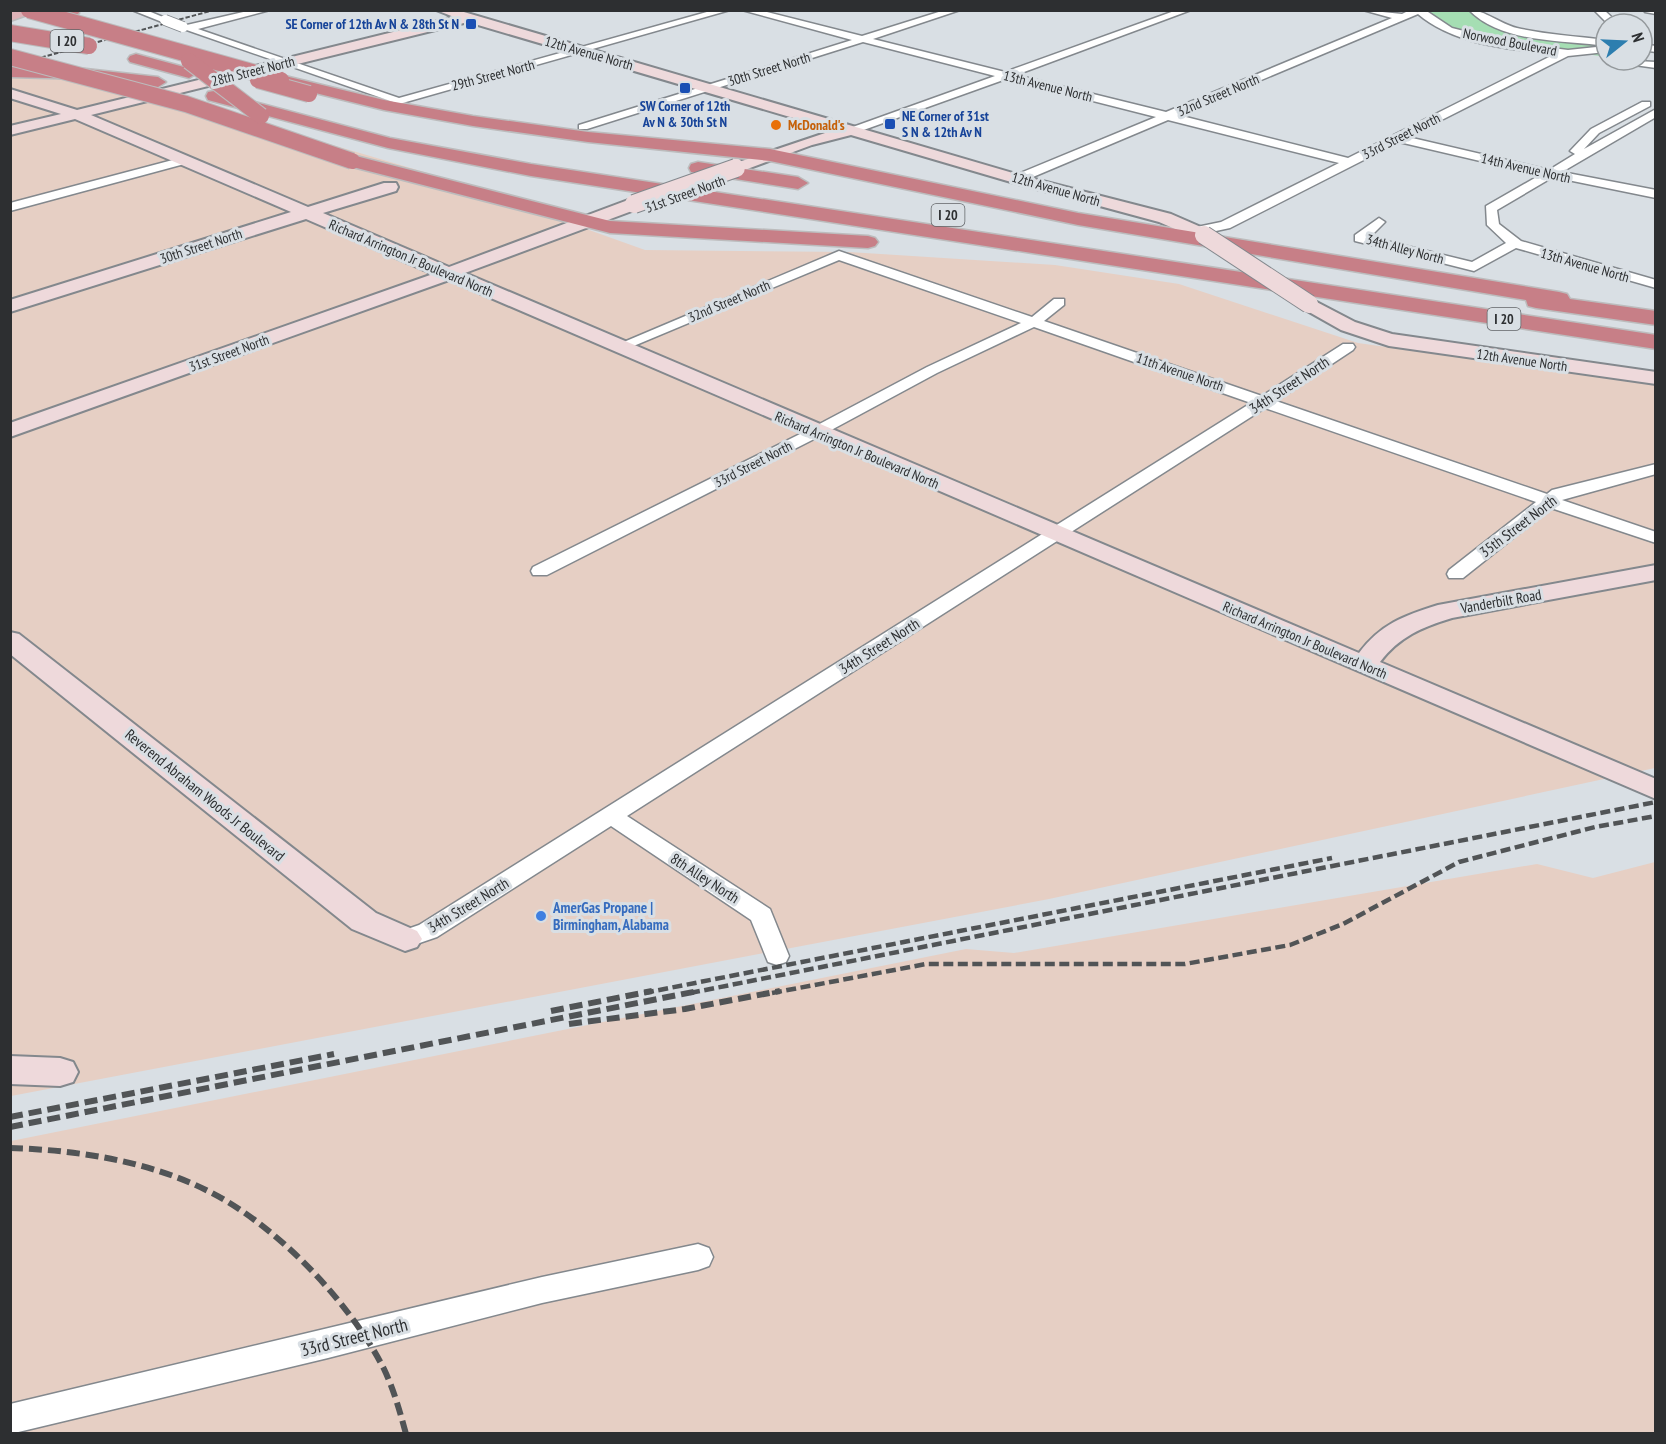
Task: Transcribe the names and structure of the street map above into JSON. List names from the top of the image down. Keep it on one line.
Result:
{"streets":{"highway":["I 20"],"street":["Norwood Boulevard","12th Avenue North","30th Street North","28th Street North","29th Street North","13th Avenue North","32nd Street North","33rd Street North","14th Avenue North","31st Street North","34th Alley North","Richard Arrington Jr Boulevard North","11th Avenue North","34th Street North","35th Street North","Vanderbilt Road","Reverend Abraham Woods Jr Boulevard","8th Alley North"]},"crossings":[["Norwood Boulevard","32nd Street North"],["Norwood Boulevard","33rd Street North"],["12th Avenue North","30th Street North"],["12th Avenue North","28th Street North"],["12th Avenue North","29th Street North"],["12th Avenue North","32nd Street North"],["12th Avenue North","33rd Street North"],["12th Avenue North","31st Street North"],["30th Street North","13th Avenue North"],["30th Street North","Richard Arrington Jr Boulevard North"],["28th Street North","29th Street North"],["28th Street North","Richard Arrington Jr Boulevard North"],["13th Avenue North","32nd Street North"],["13th Avenue North","33rd Street North"],["13th Avenue North","31st Street North"],["13th Avenue North","34th Alley North"],["32nd Street North","Richard Arrington Jr Boulevard North"],["32nd Street North","11th Avenue North"],["33rd Street North","14th Avenue North"],["33rd Street North","Richard Arrington Jr Boulevard North"],["33rd Street North","11th Avenue North"],["31st Street North","Richard Arrington Jr Boulevard North"],["Richard Arrington Jr Boulevard North","34th Street North"],["Richard Arrington Jr Boulevard North","Vanderbilt Road"],["11th Avenue North","34th Street North"],["11th Avenue North","35th Street North"],["34th Street North","Reverend Abraham Woods Jr Boulevard"],["34th Street North","8th Alley North"]],"places":{"transit":["SE Corner of 12th Av N & 28th St N","SW Corner of 12th Av N & 30th St N","NE Corner of 31st S N & 12th Av N"],"other":["McDonald's","AmerGas Propane | Birmingham, Alabama"]},"north":"right"}
